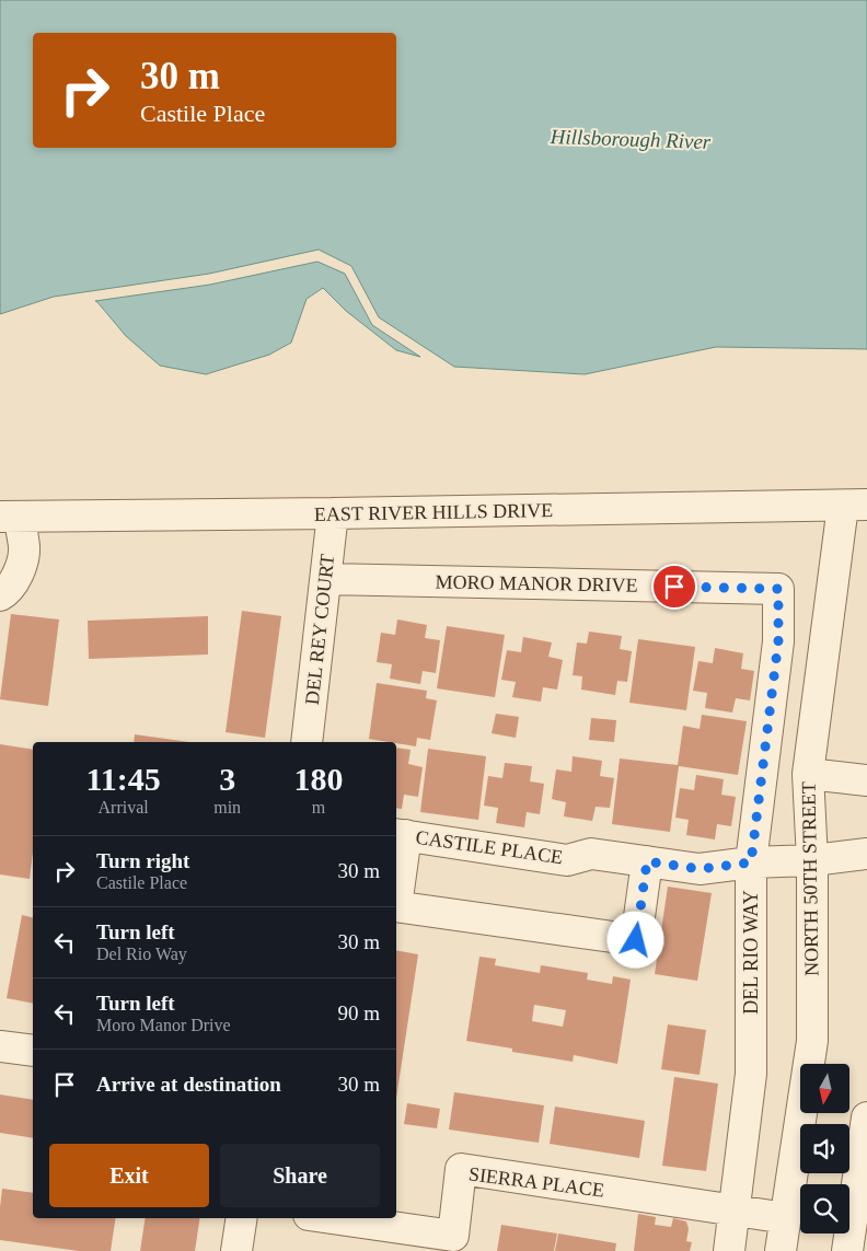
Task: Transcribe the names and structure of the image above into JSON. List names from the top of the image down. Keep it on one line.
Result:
{"streets":{"street":["EAST RIVER HILLS DRIVE","MORO MANOR DRIVE","DEL REY COURT","CASTILE PLACE","NORTH 50TH STREET","DEL RIO WAY","SIERRA PLACE"]},"crossings":[["EAST RIVER HILLS DRIVE","DEL REY COURT"],["EAST RIVER HILLS DRIVE","NORTH 50TH STREET"],["MORO MANOR DRIVE","DEL REY COURT"],["MORO MANOR DRIVE","DEL RIO WAY"],["CASTILE PLACE","NORTH 50TH STREET"],["CASTILE PLACE","DEL RIO WAY"],["NORTH 50TH STREET","SIERRA PLACE"],["DEL RIO WAY","SIERRA PLACE"]],"water":["Hillsborough River"],"north":"bottom","page":{"turn":["30 m","Castile Place"],"eta":["11:45","Arrival","3","min","180","m"],"list":[{"name":"Turn right","note":"Castile Place","value":"30 m"},{"name":"Turn left","note":"Del Rio Way","value":"30 m"},{"name":"Turn left","note":"Moro Manor Drive","value":"90 m"},{"name":"Arrive at destination","value":"30 m"}],"buttons":["Exit","Share"]}}
